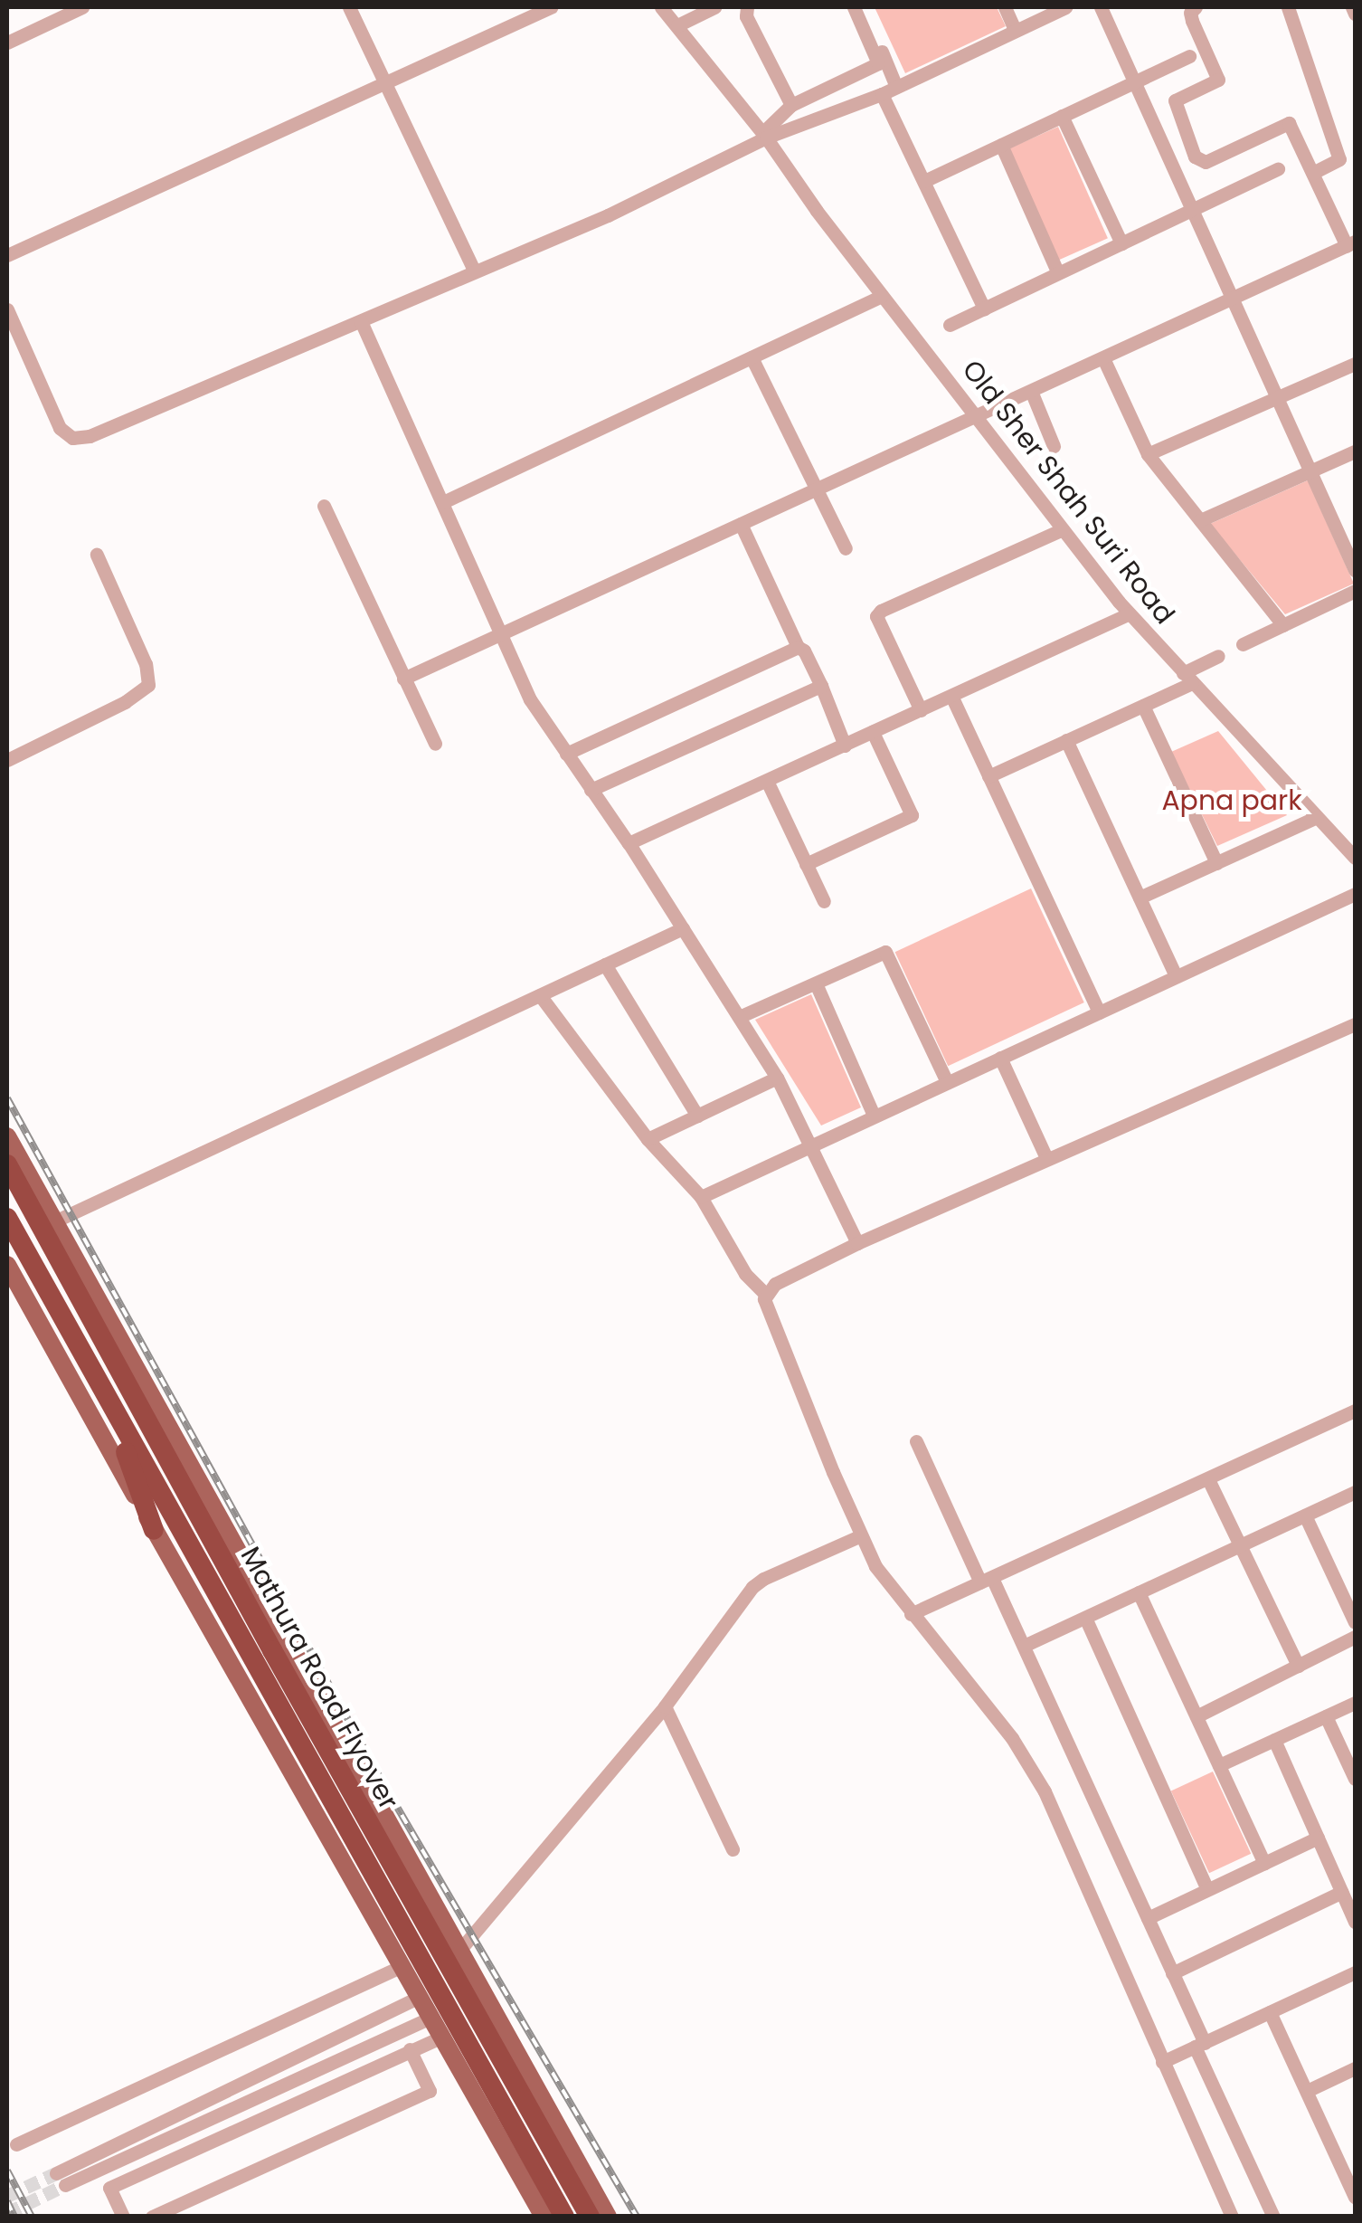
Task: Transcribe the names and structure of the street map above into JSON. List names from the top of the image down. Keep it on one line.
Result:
{"streets":{"highway":["Mathura Road Flyover"],"street":["Old Sher Shah Suri Road"]},"parks":["Apna park"]}
